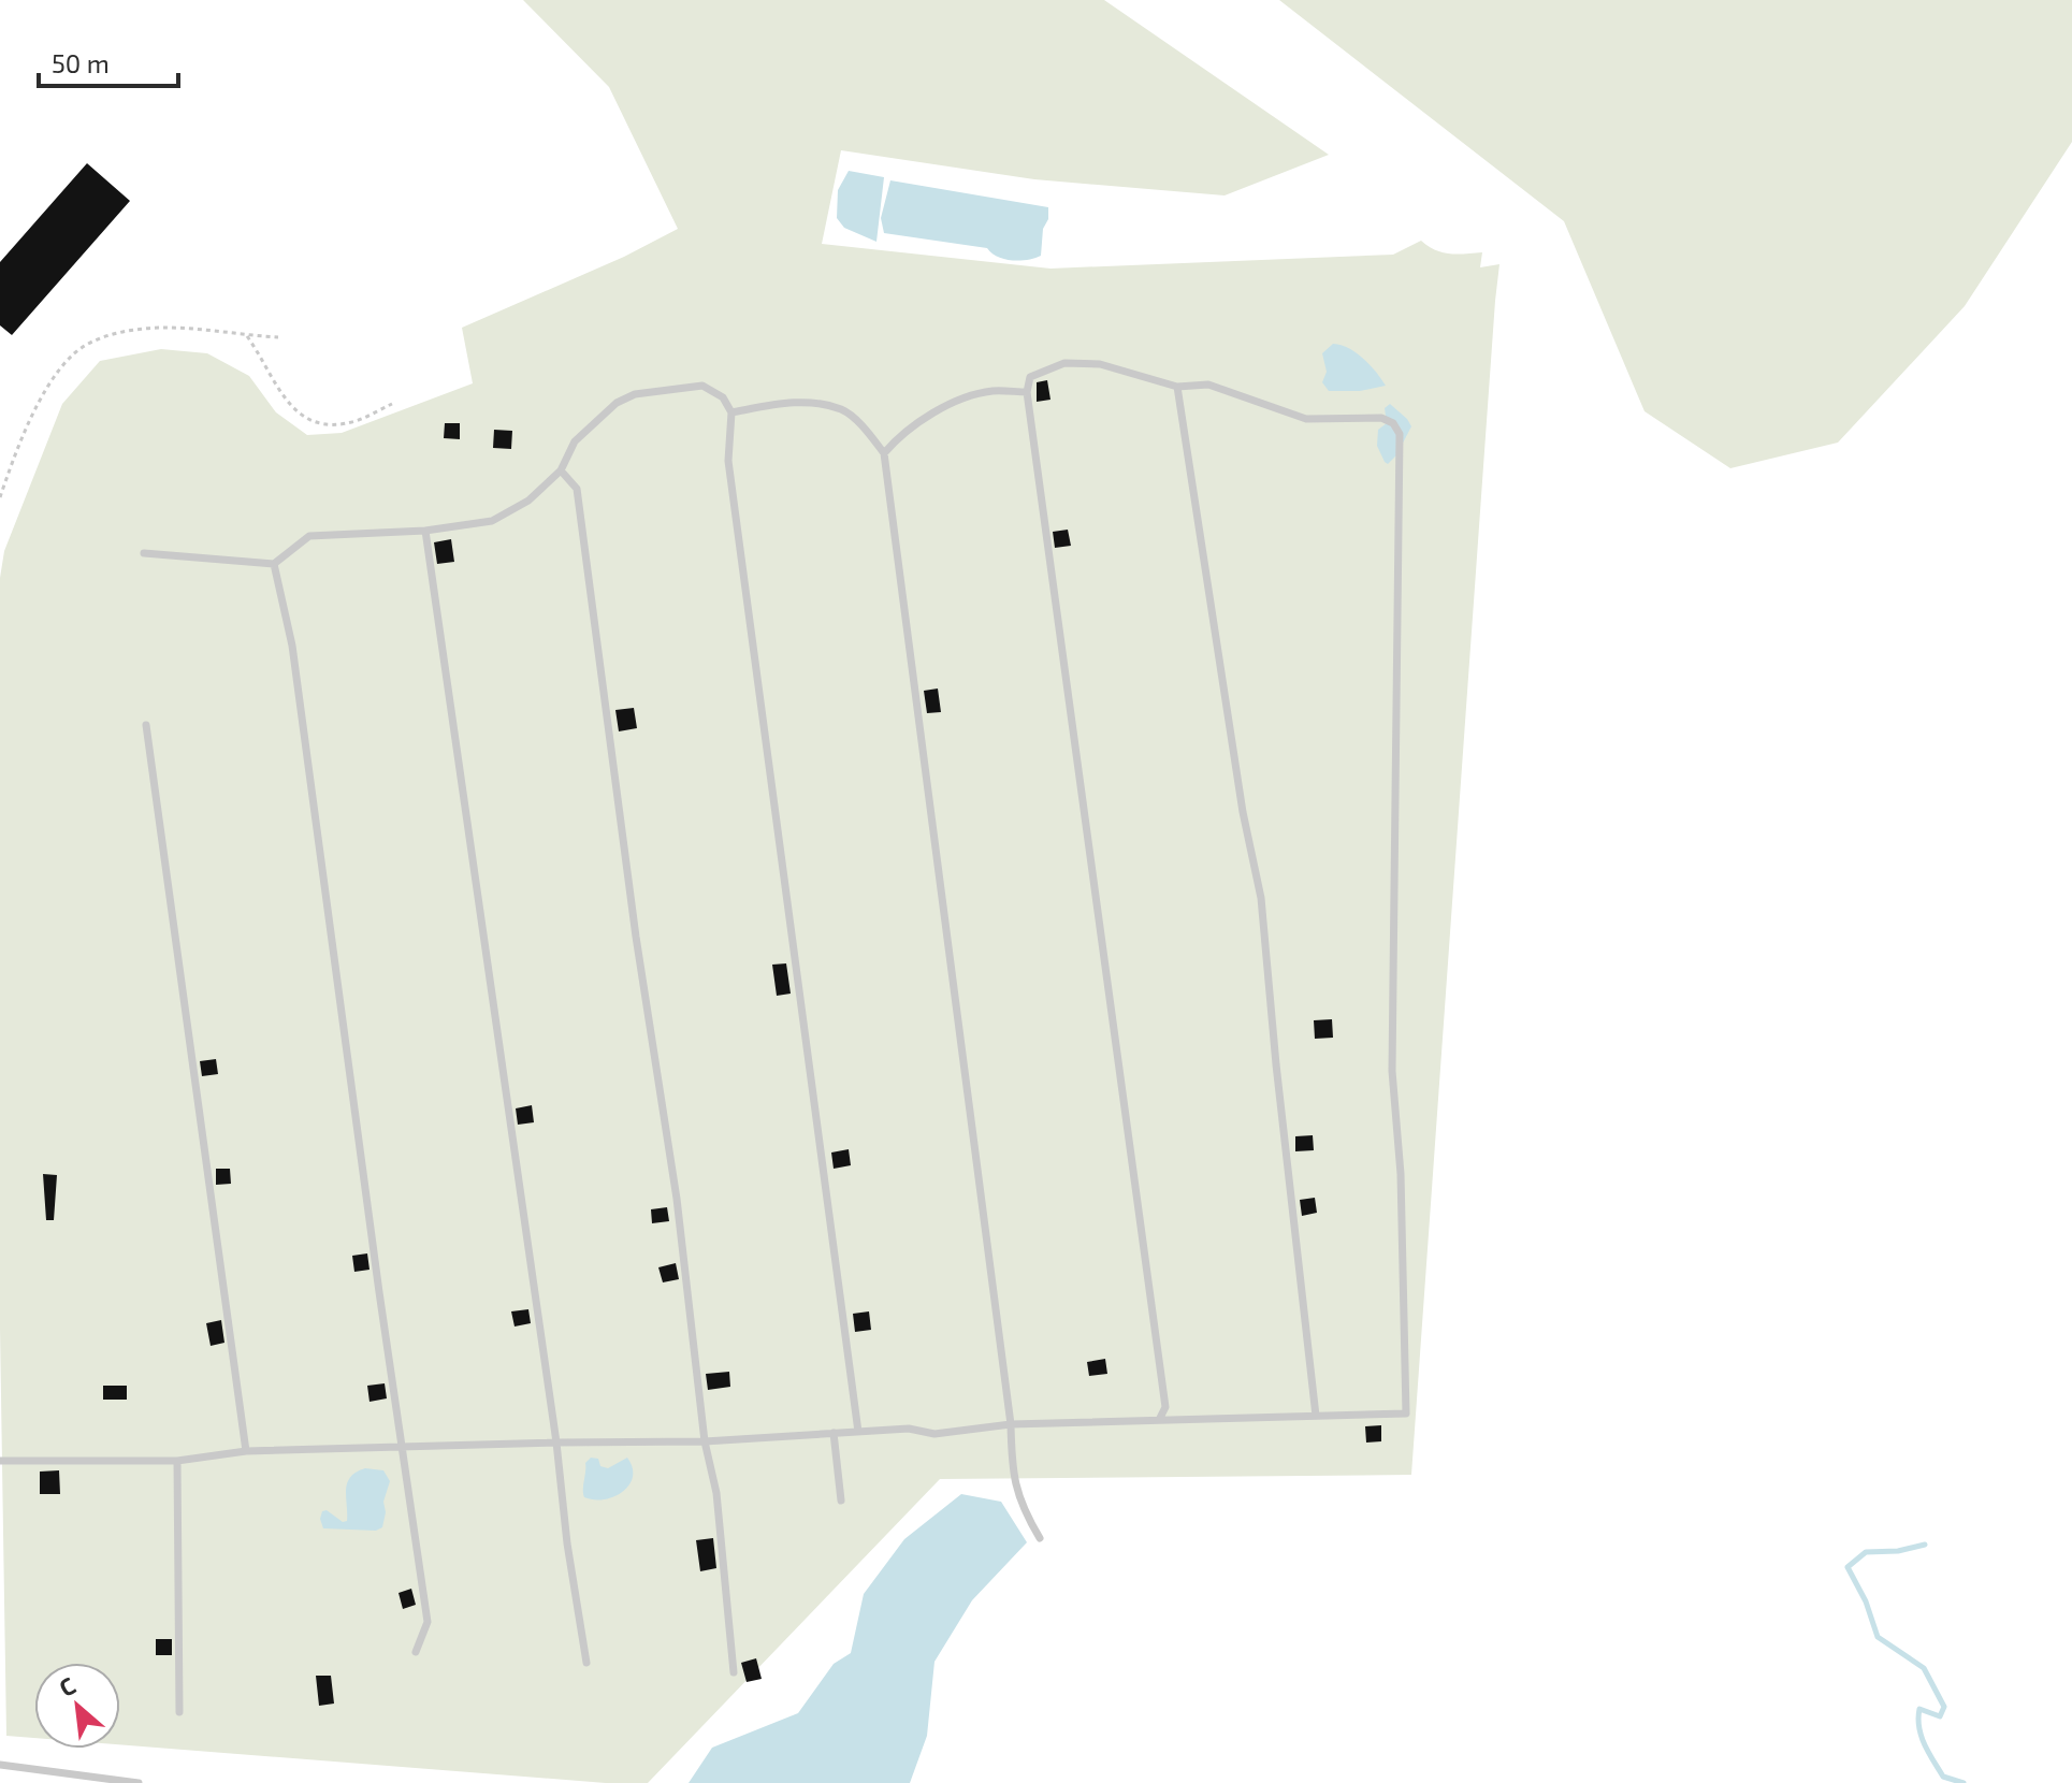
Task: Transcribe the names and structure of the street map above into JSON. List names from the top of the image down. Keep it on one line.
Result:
{"scale_bar":"50 m","north":"top left"}
